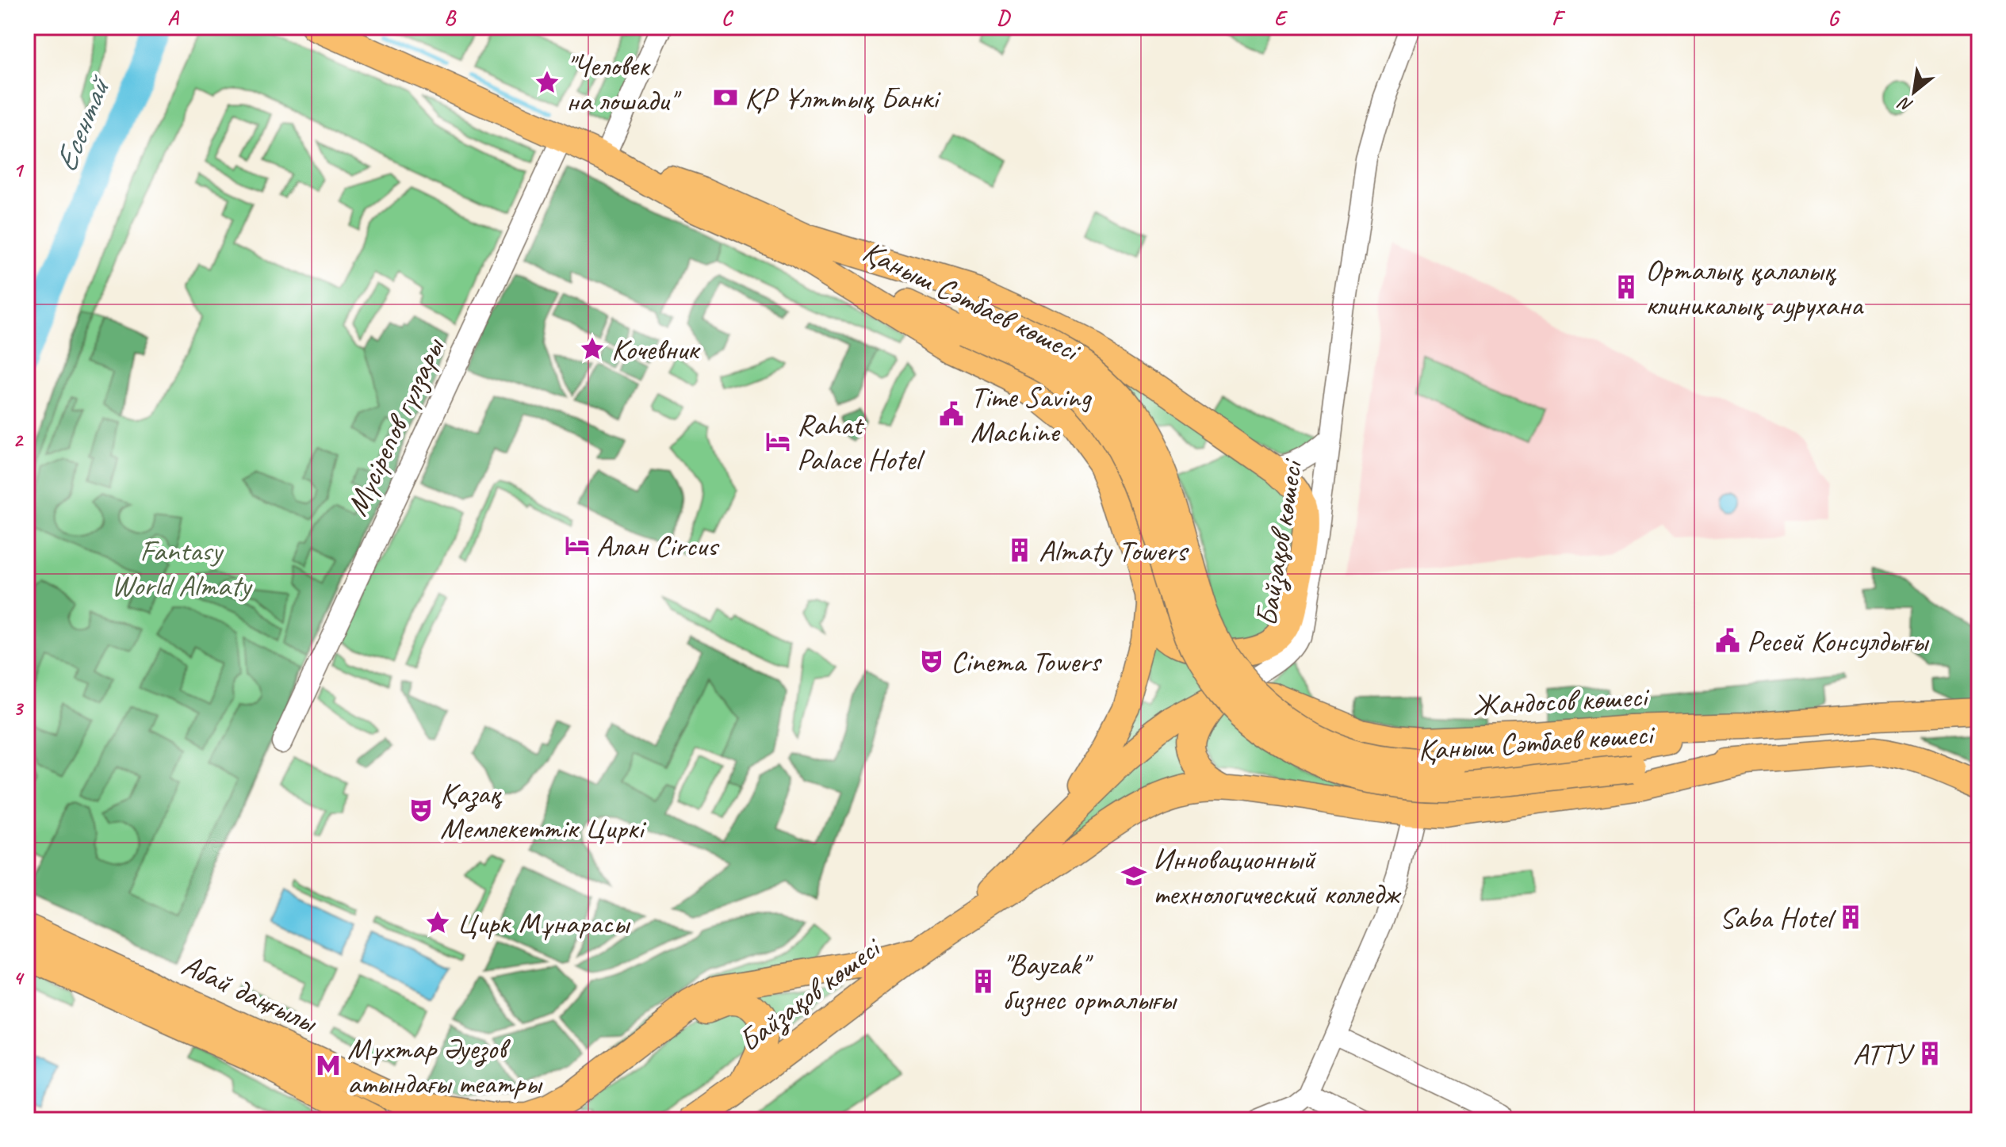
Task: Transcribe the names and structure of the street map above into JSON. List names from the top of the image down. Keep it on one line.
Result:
{"streets":{"main road":["Қаныш Сәтбаев көшесі","Байзақов көшесі","Жандосов көшесі","Абай даңғылы"],"street":["Мүсірепов гүлзары"]},"crossings":[["Қаныш Сәтбаев көшесі","Мүсірепов гүлзары"],["Қаныш Сәтбаев көшесі","Жандосов көшесі"],["Байзақов көшесі","Жандосов көшесі"]],"water":["Есентай"],"parks":["Fantasy World Almaty"],"places":{"place":["\"Человек на лошади\"","Кочевник","Цирк Мұнарасы"],"bank":["ҚР Ұлттық Банкі"],"building":["Орталық қалалық клиникалық аурухана","Almaty Towers","Saba Hotel","\"Bayzak\" бизнес орталығы","АТТУ"],"public building":["Time Saving Machine","Ресей Консулдығы"],"hotel":["Rahat Palace Hotel","Алан Circus"],"theatre":["Cinema Towers","Қазақ Мемлекеттік Циркі"],"school or university":["Инновационный технологический колледж"],"metro station":["Мұхтар Әуезов атындағы театры"]},"north":"bottom left","grid":{"columns":["A","B","C","D","E","F","G"],"rows":["1","2","3","4"]}}
